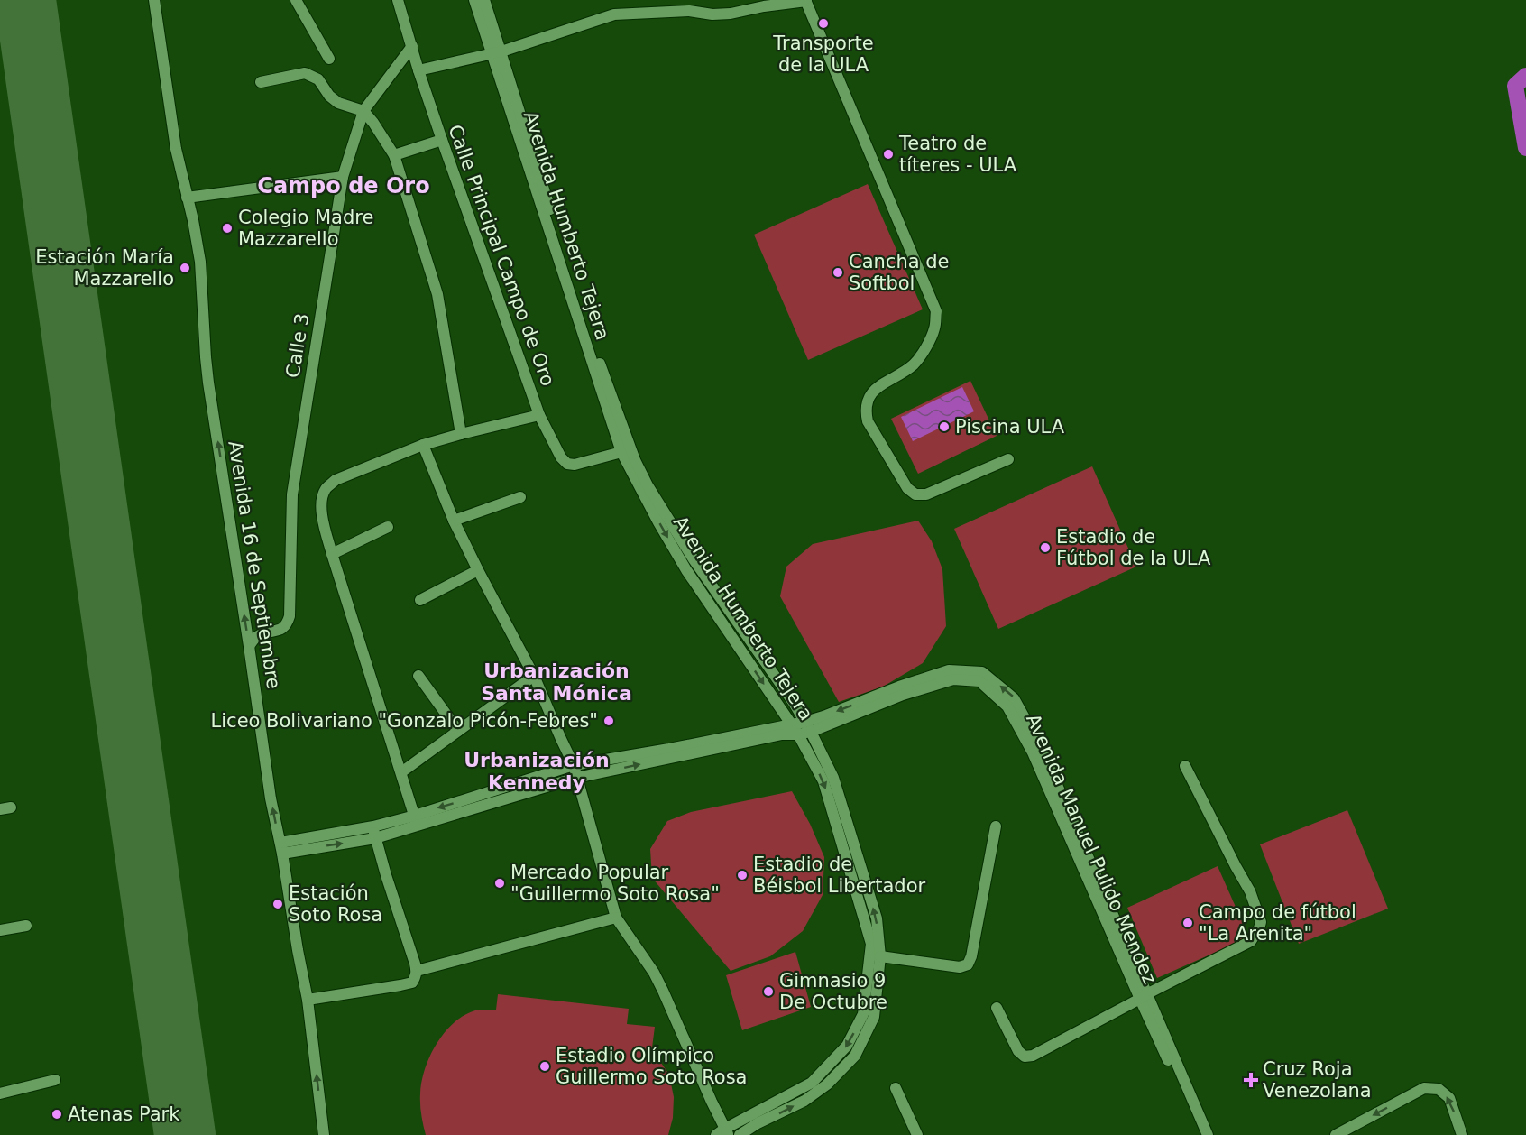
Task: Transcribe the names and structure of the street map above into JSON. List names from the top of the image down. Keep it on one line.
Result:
{"streets":{"street":["Avenida Humberto Tejera","Calle Principal Campo de Oro","Calle 3","Avenida 16 de Septiembre","Avenida Manuel Pulido Mendez"]},"crossings":[["Avenida Humberto Tejera","Calle Principal Campo de Oro"],["Avenida Humberto Tejera","Avenida Manuel Pulido Mendez"],["Calle Principal Campo de Oro","Calle 3"],["Calle 3","Avenida 16 de Septiembre"],["Avenida 16 de Septiembre","Avenida Manuel Pulido Mendez"]],"one_way":["Avenida 16 de Septiembre"],"districts":["Campo de Oro","Urbanización Santa Mónica","Urbanización Kennedy"],"places":{"other":["Transporte de la ULA","Teatro de títeres - ULA","Colegio Madre Mazzarello","Estación María Mazzarello","Cancha de Softbol","Piscina ULA","Estadio de Fútbol de la ULA","Liceo Bolivariano \"Gonzalo Picón-Febres\"","Estadio de Béisbol Libertador","Mercado Popular \"Guillermo Soto Rosa\"","Estación Soto Rosa","Campo de fútbol \"La Arenita\"","Gimnasio 9 De Octubre","Estadio Olímpico Guillermo Soto Rosa","Atenas Park"],"health":["Cruz Roja Venezolana"]}}
